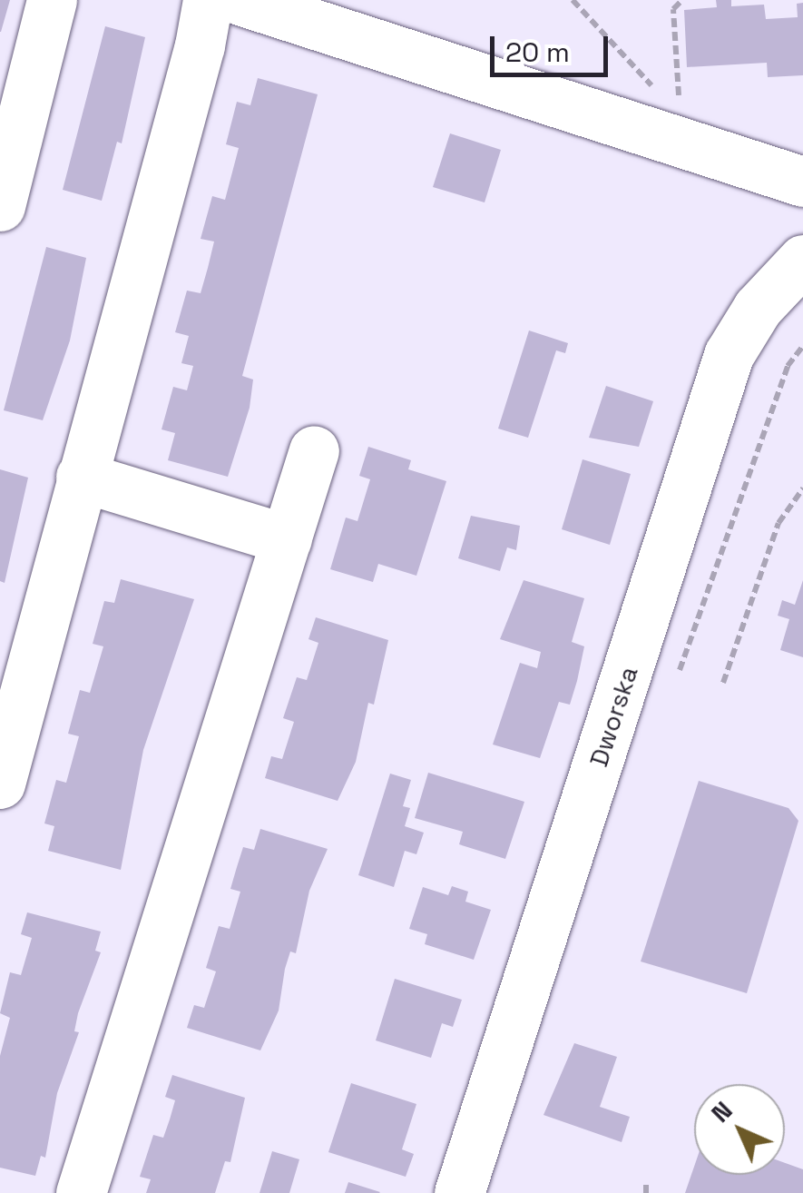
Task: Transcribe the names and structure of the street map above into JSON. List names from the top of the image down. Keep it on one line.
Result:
{"streets":{"street":["Dworska"]},"scale_bar":"20 m","north":"top left"}
